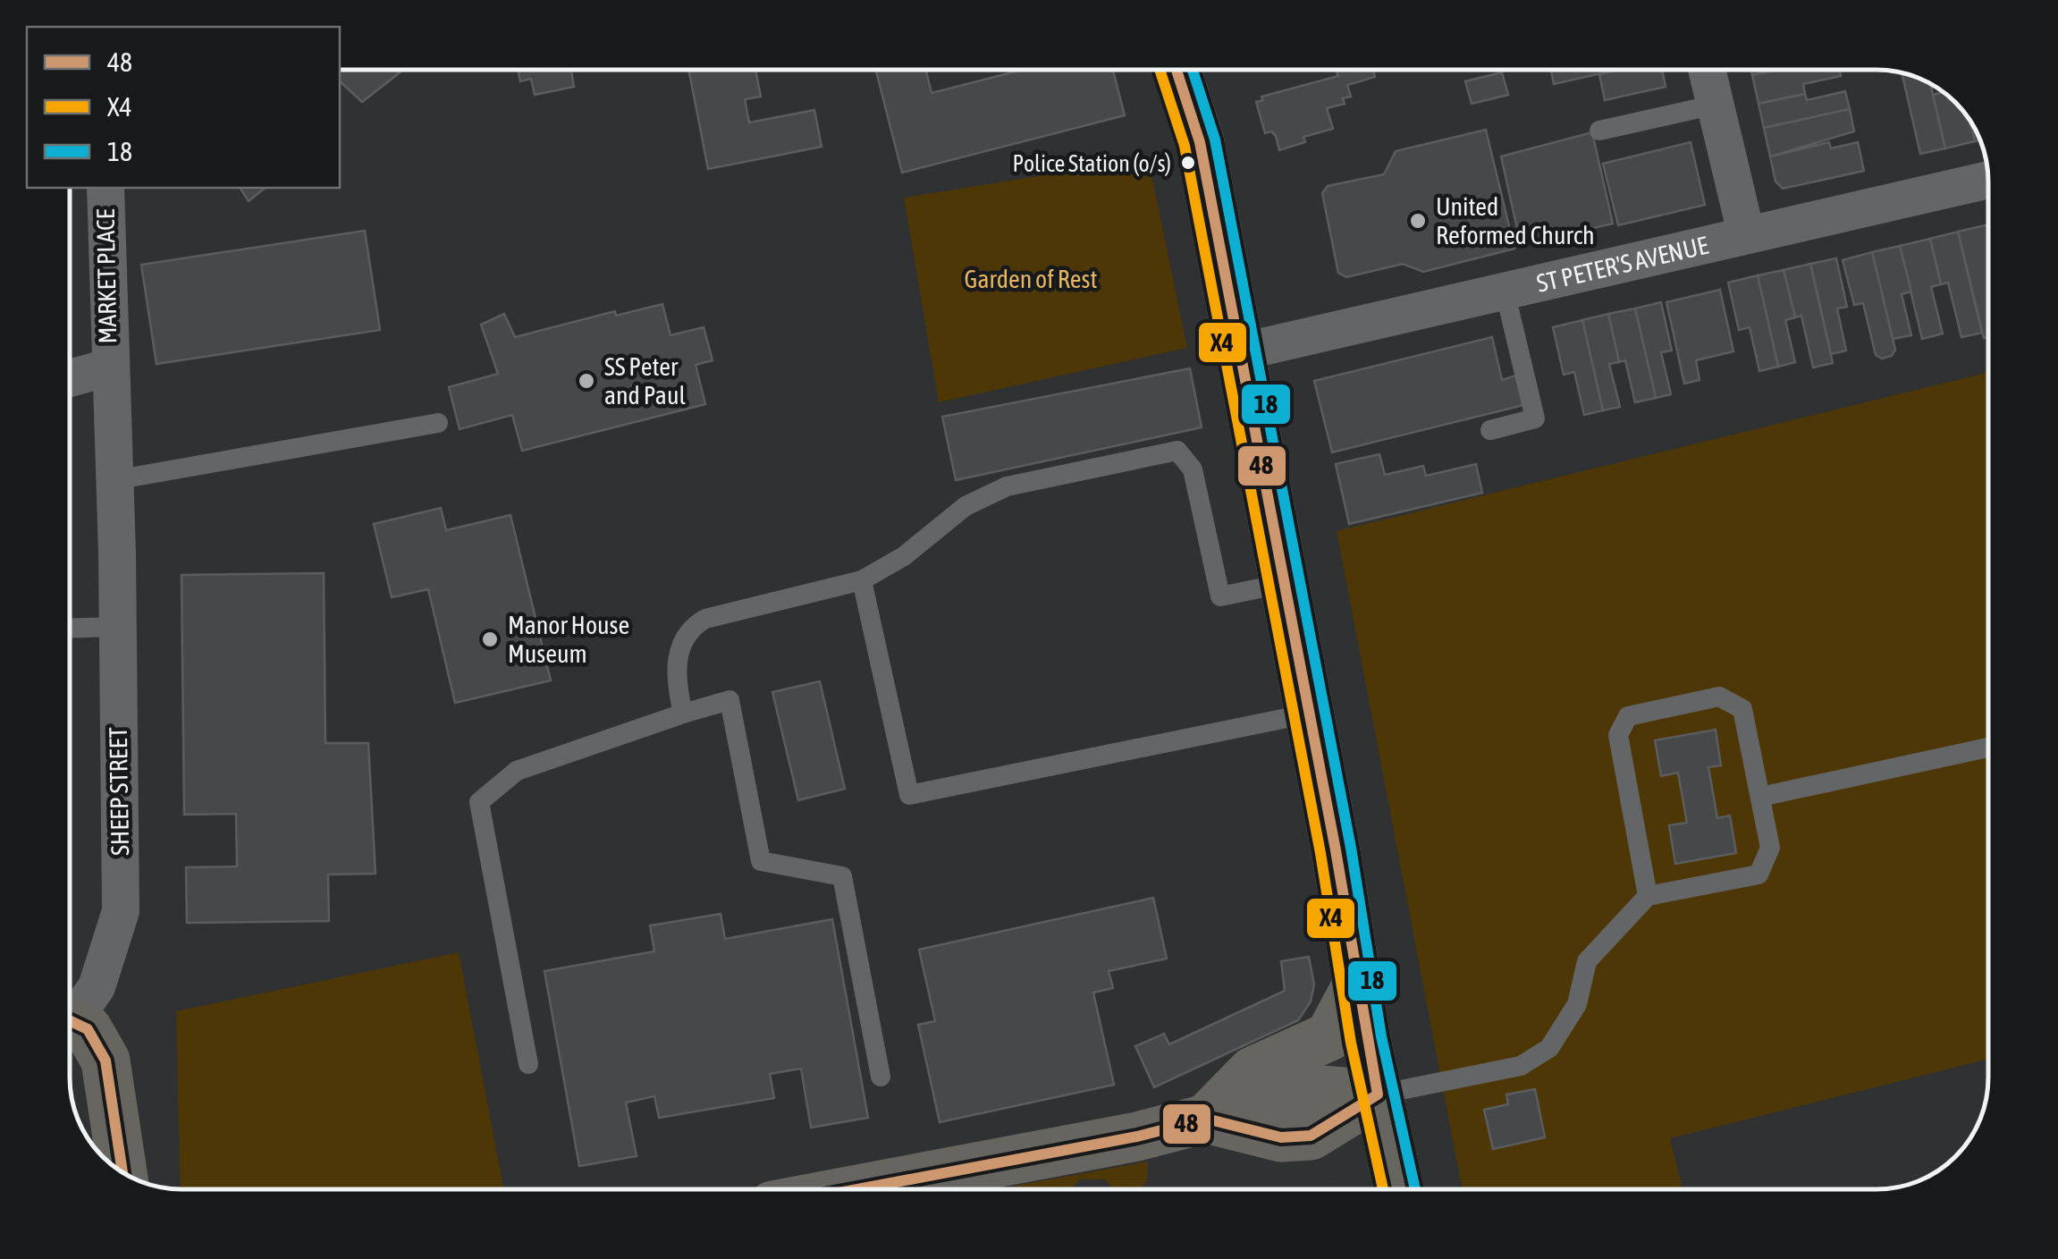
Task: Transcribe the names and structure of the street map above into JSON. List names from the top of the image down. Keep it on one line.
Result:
{"streets":{"main road":["SHEEP STREET"],"street":["ST PETER'S AVENUE","MARKET PLACE"]},"crossings":[["MARKET PLACE","SHEEP STREET"]],"parks":["Garden of Rest"],"places":["Police Station (o/s)","United Reformed Church","SS Peter and Paul","Manor House Museum"],"lines":["transit line 48","transit line X4","transit line 18"],"legend":["48","X4","18"]}
